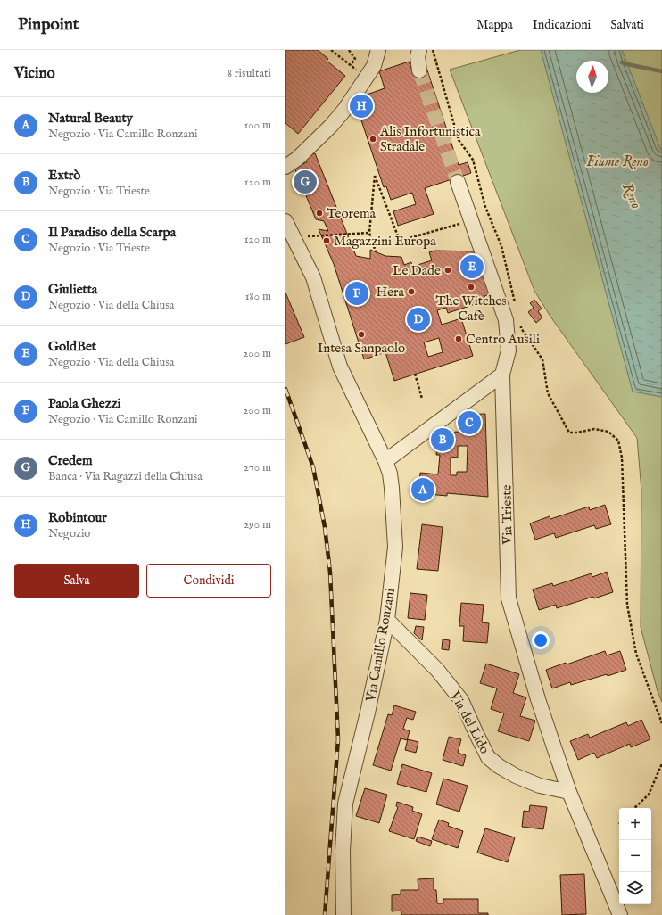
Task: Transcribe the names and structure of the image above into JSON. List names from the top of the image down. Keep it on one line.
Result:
{"streets":{"street":["Via Trieste","Via Camillo Ronzani","Via del Lido"]},"crossings":[["Via Trieste","Via del Lido"],["Via Camillo Ronzani","Via del Lido"]],"water":["Fiume Reno","Reno"],"places":["Alis Infortunistica Stradale","Teorema","Magazzini Europa","Le Dade","The Witches Cafè","Hera","Intesa Sanpaolo","Centro Ausili"],"north":"top","page":{"header":"Pinpoint","nav":["Mappa","Indicazioni","Salvati"],"heading":["Vicino","8 risultati"],"pins":["H","G","E","F","D","C","B","A"],"list":[{"mark":"A","name":"Natural Beauty","note":"Negozio · Via Camillo Ronzani","value":"100 m"},{"mark":"B","name":"Extrò","note":"Negozio · Via Trieste","value":"120 m"},{"mark":"C","name":"Il Paradiso della Scarpa","note":"Negozio · Via Trieste","value":"120 m"},{"mark":"D","name":"Giulietta","note":"Negozio · Via della Chiusa","value":"180 m"},{"mark":"E","name":"GoldBet","note":"Negozio · Via della Chiusa","value":"200 m"},{"mark":"F","name":"Paola Ghezzi","note":"Negozio · Via Camillo Ronzani","value":"200 m"},{"mark":"G","name":"Credem","note":"Banca · Via Ragazzi della Chiusa","value":"270 m"},{"mark":"H","name":"Robintour","note":"Negozio","value":"290 m"}],"buttons":["Salva","Condividi"],"map_buttons":["+","−"]}}
